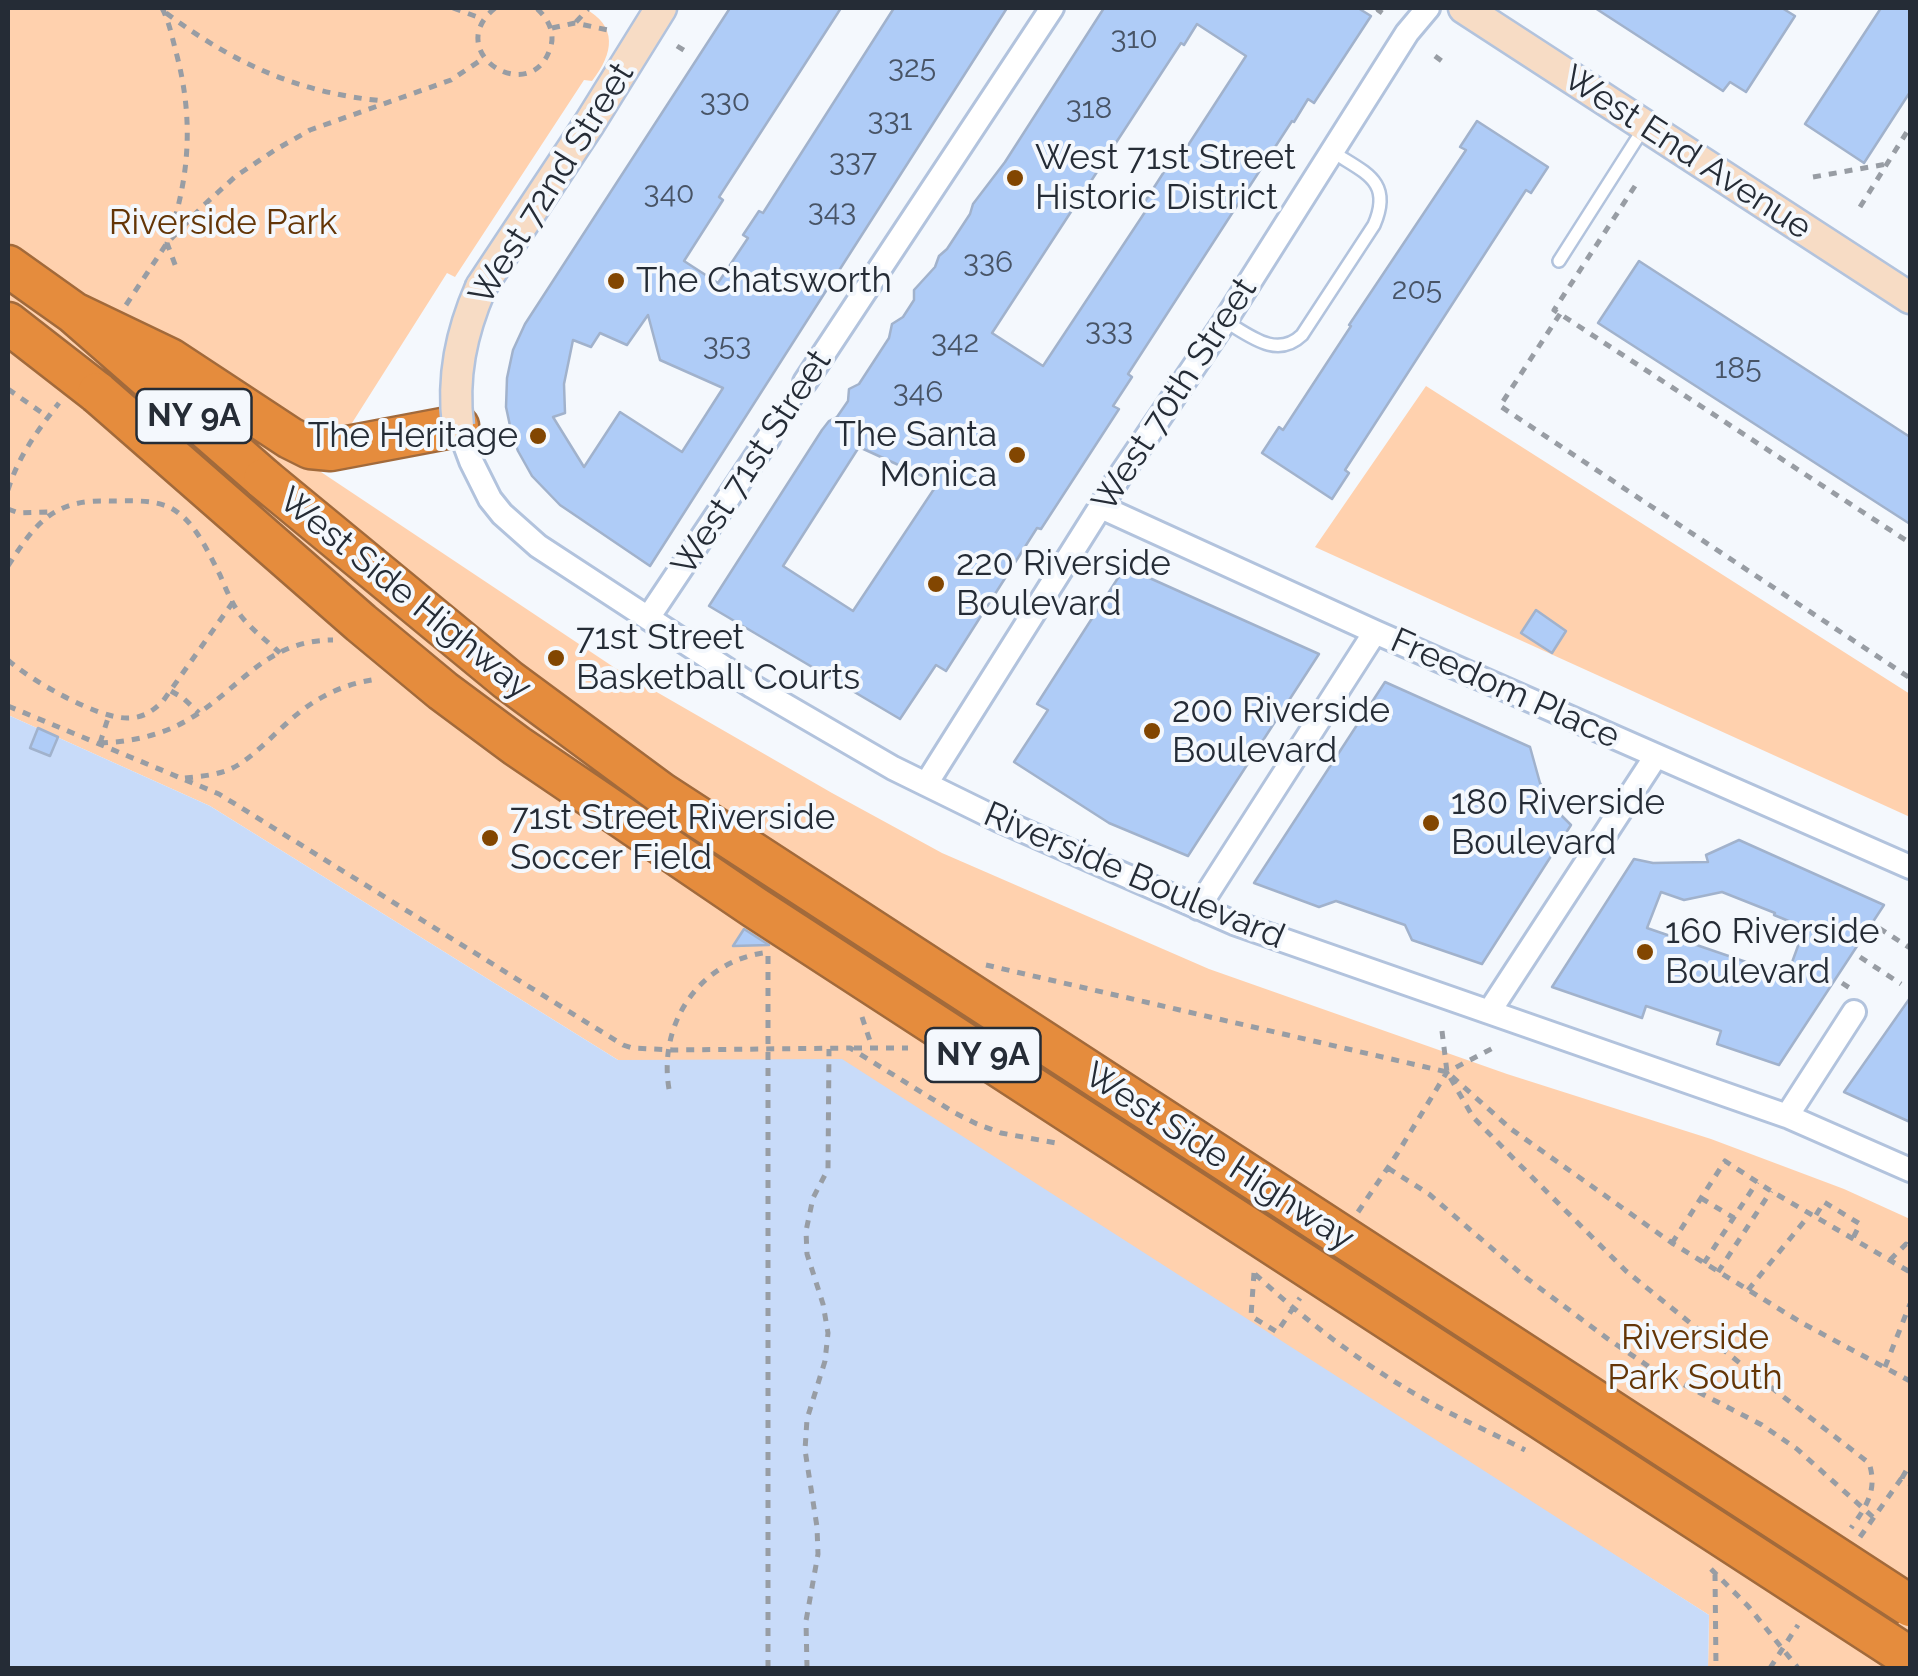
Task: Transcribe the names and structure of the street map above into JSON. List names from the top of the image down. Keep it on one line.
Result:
{"streets":{"highway":["NY 9A","West Side Highway"],"main road":["West End Avenue","West 72nd Street"],"street":["West 70th Street","West 71st Street","Freedom Place","Riverside Boulevard"]},"crossings":[["West 72nd Street","Riverside Boulevard"],["West 70th Street","Freedom Place"],["West 70th Street","Riverside Boulevard"],["West 71st Street","Riverside Boulevard"]],"parks":["Riverside Park","Riverside Park South"],"places":["West 71st Street Historic District","The Chatsworth","The Heritage","The Santa Monica","220 Riverside Boulevard","71st Street Basketball Courts","200 Riverside Boulevard","180 Riverside Boulevard","71st Street Riverside Soccer Field","160 Riverside Boulevard"],"house_numbers":["310","325","330","318","331","337","340","343","336","205","333","342","353","185","346"]}
